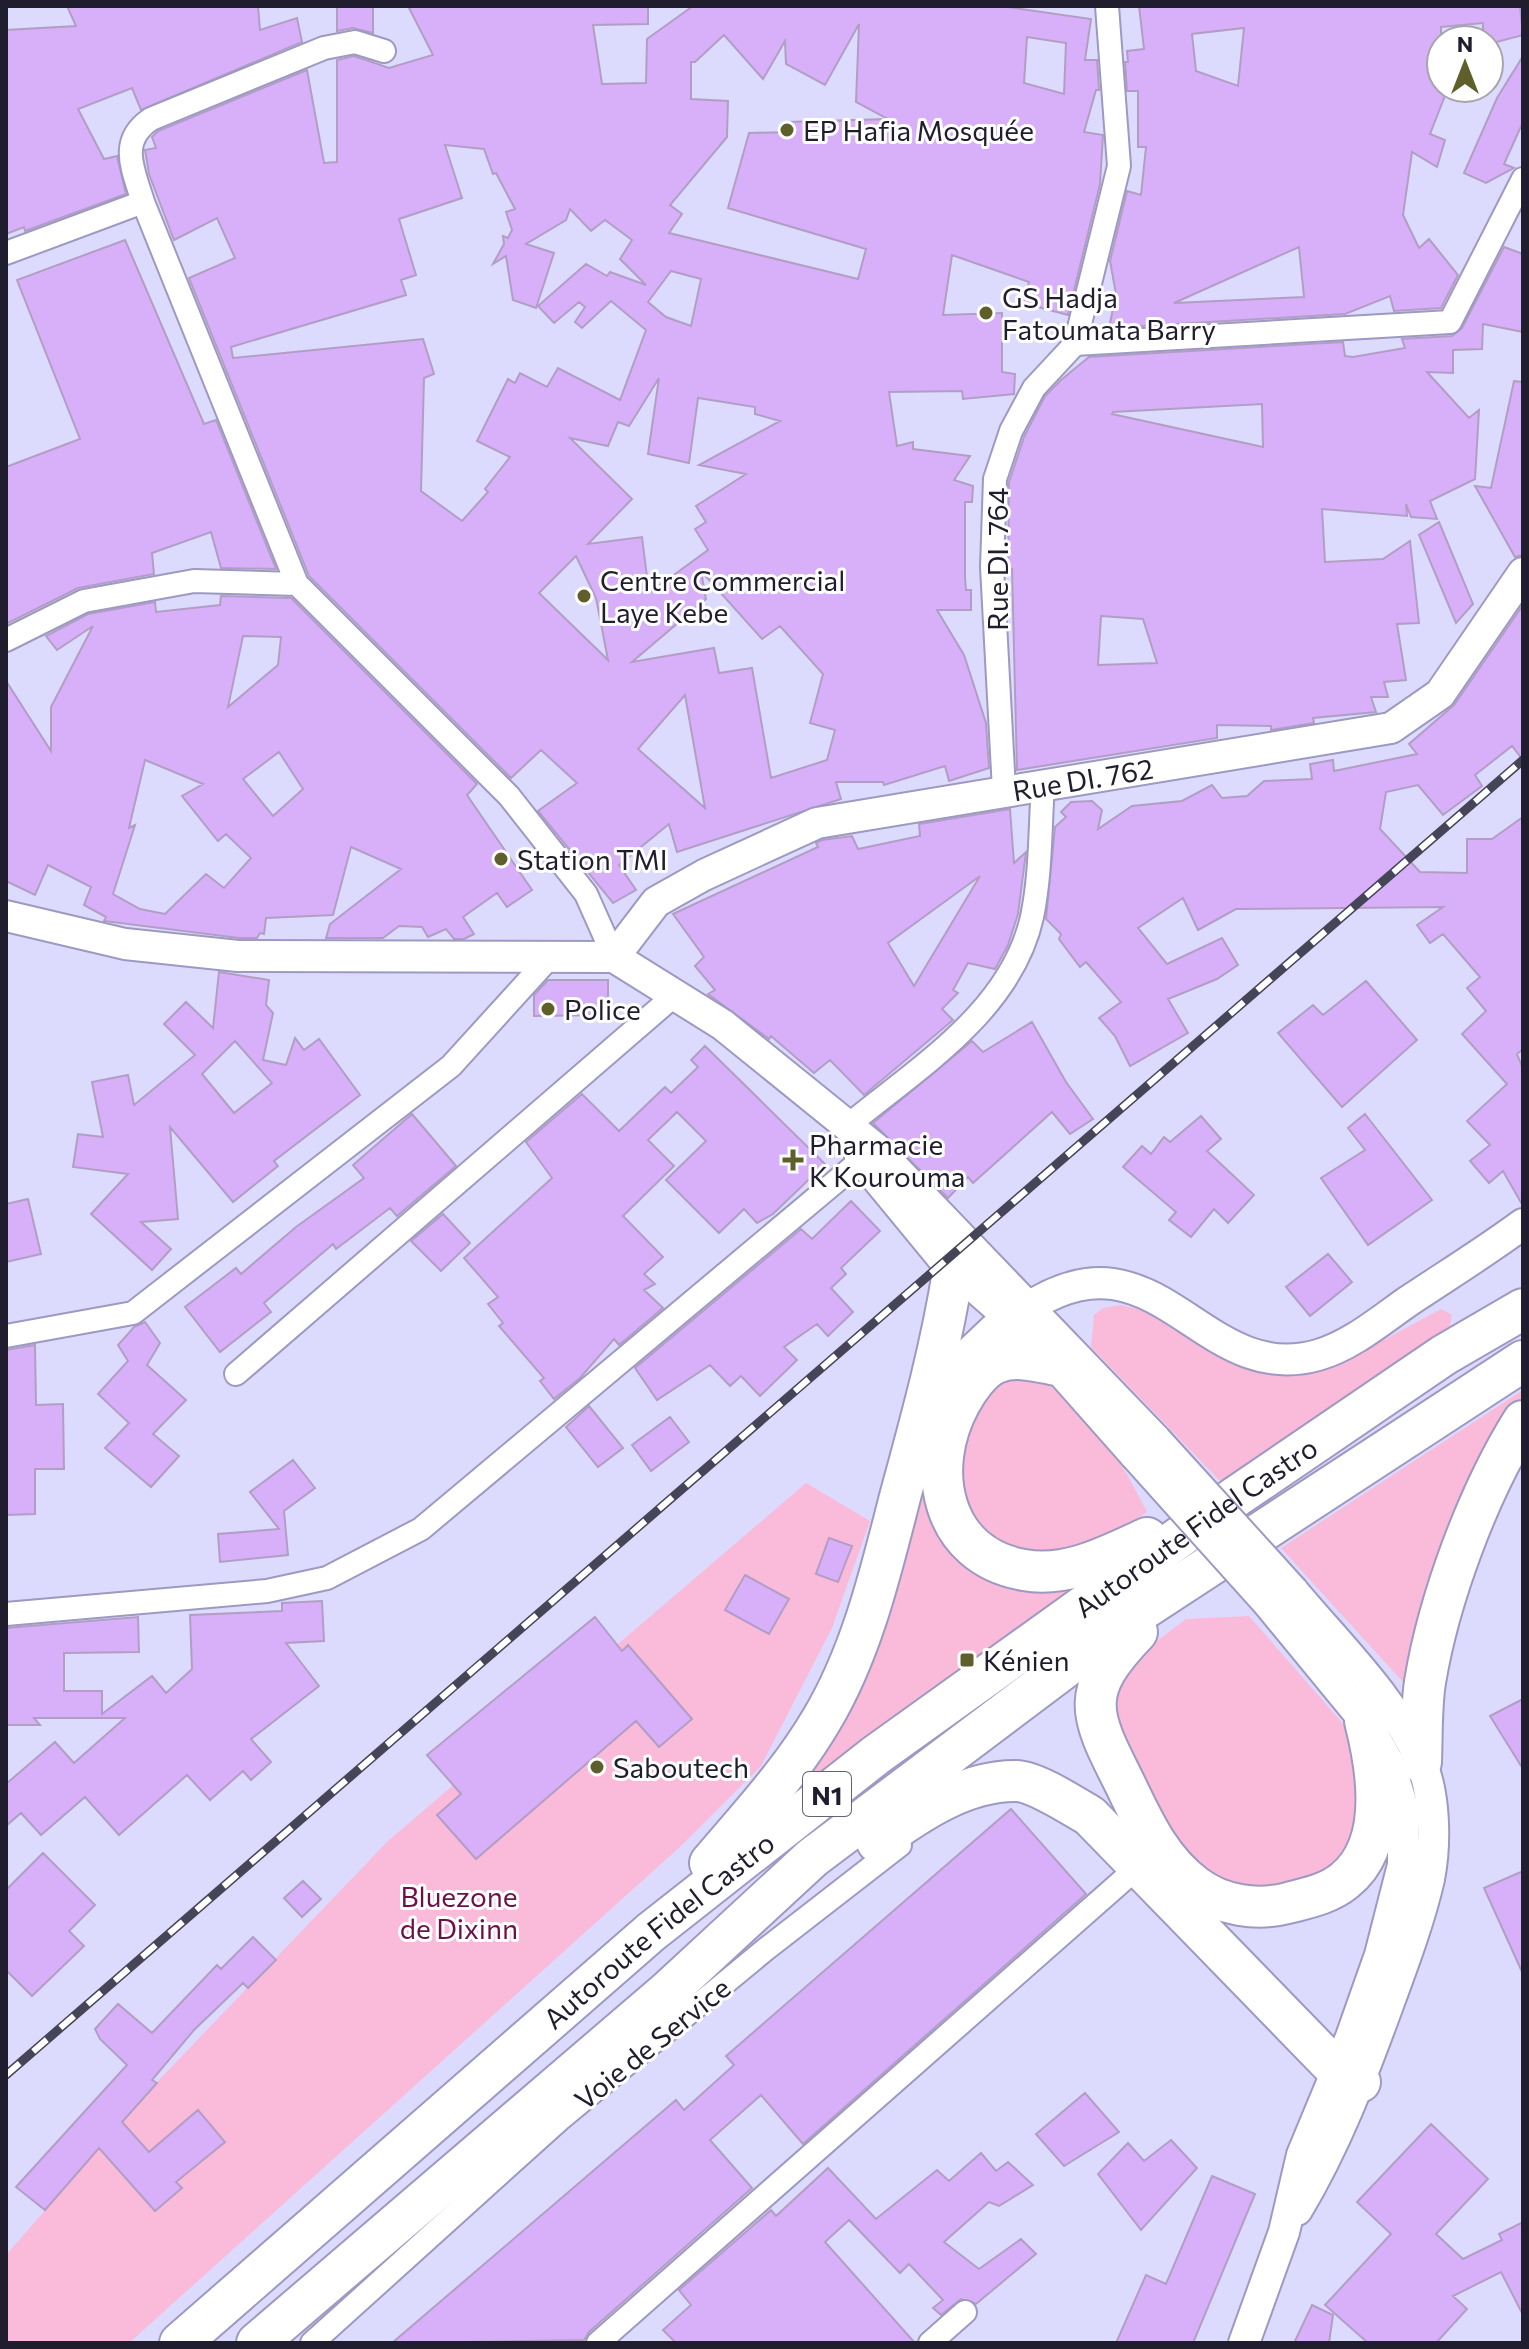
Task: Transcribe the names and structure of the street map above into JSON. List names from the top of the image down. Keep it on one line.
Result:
{"streets":{"highway":["Autoroute Fidel Castro","N1"],"main road":["Rue DI. 762"],"street":["Rue DI. 764","Voie de Service"]},"crossings":[["Rue DI. 764","Rue DI. 762"]],"parks":["Bluezone de Dixinn"],"places":{"other":["EP Hafia Mosquée","GS Hadja Fatoumata Barry","Centre Commercial Laye Kebe","Station TMI","Police","Saboutech"],"health":["Pharmacie K Kourouma"],"transit":["Kénien"]},"north":"top"}
